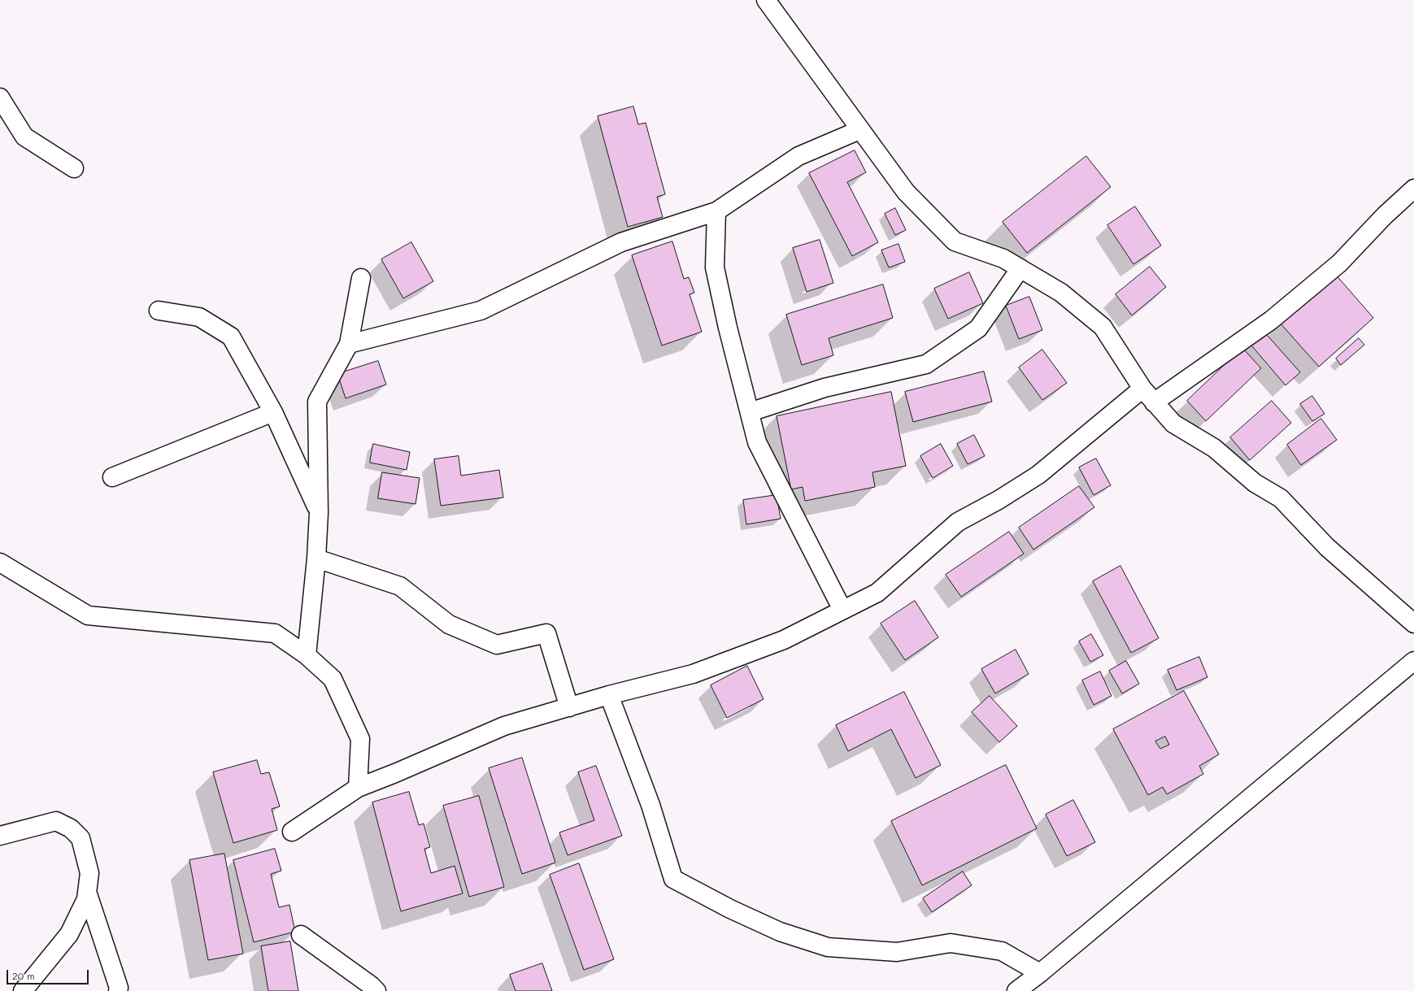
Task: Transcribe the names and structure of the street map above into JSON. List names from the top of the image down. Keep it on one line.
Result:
{"scale_bar":"20 m"}
